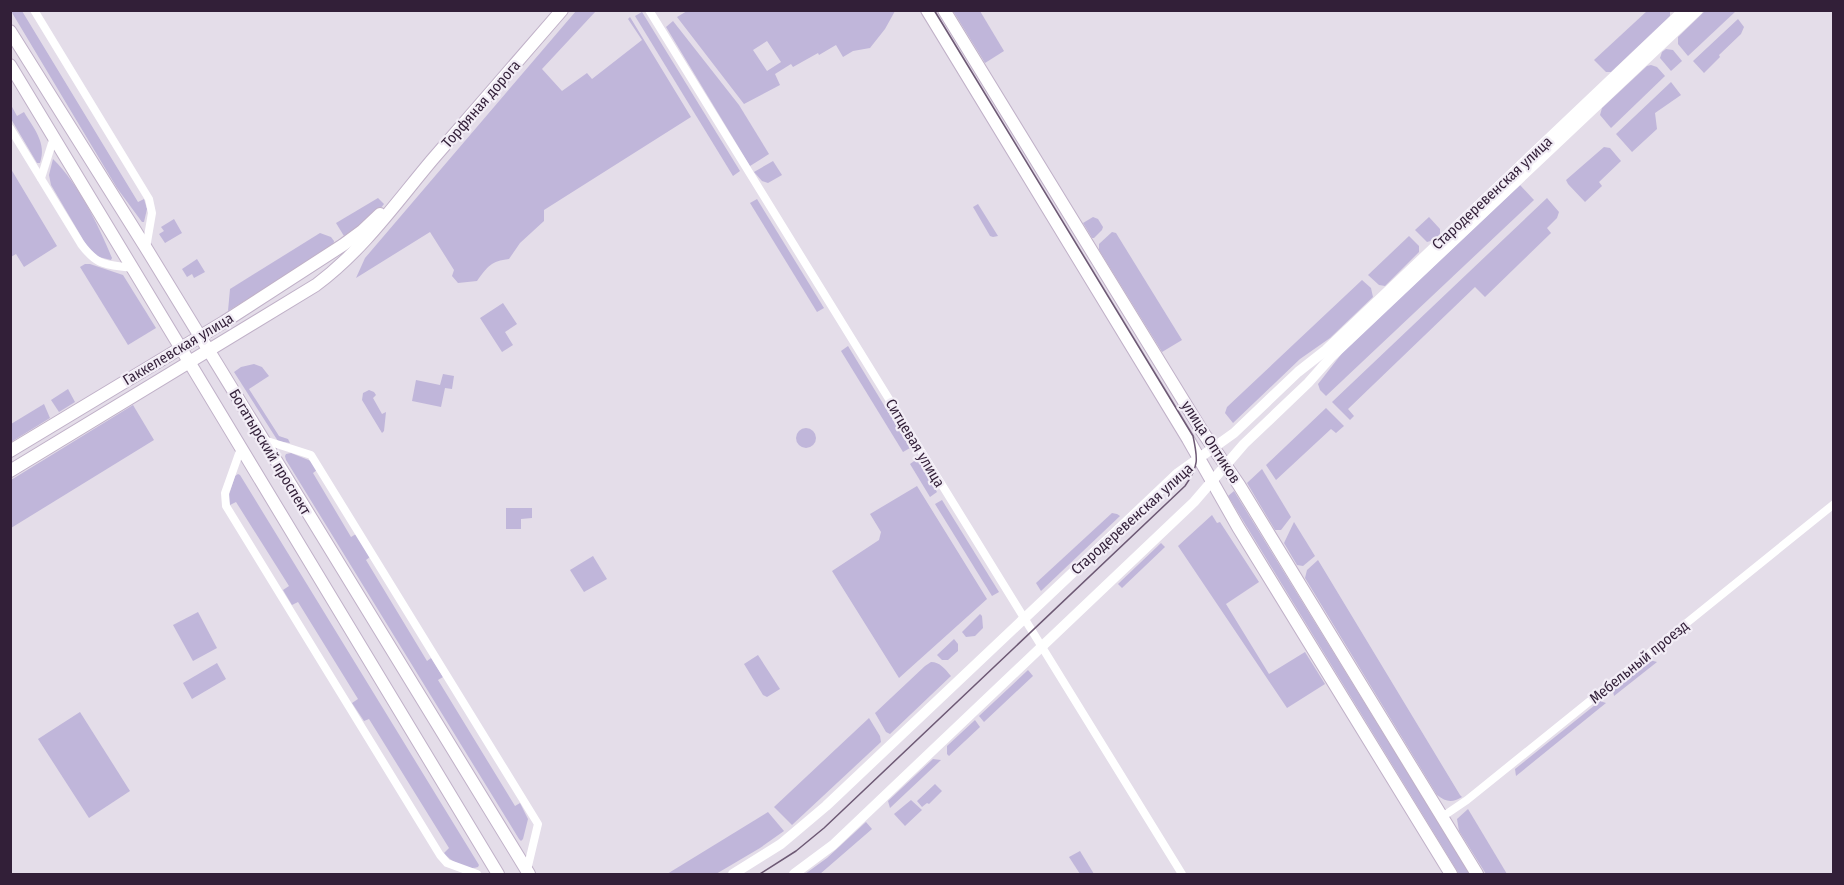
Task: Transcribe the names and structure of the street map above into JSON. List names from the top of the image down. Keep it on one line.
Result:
{"streets":{"main road":["Торфяная дорога","Гаккелевская улица","улица Оптиков","Богатырский проспект"],"street":["Стародеревенская улица","Ситцевая улица","Мебельный проезд"]},"crossings":[["Торфяная дорога","Гаккелевская улица"],["Стародеревенская улица","улица Оптиков"],["Стародеревенская улица","Ситцевая улица"],["Гаккелевская улица","Богатырский проспект"],["улица Оптиков","Мебельный проезд"]]}
